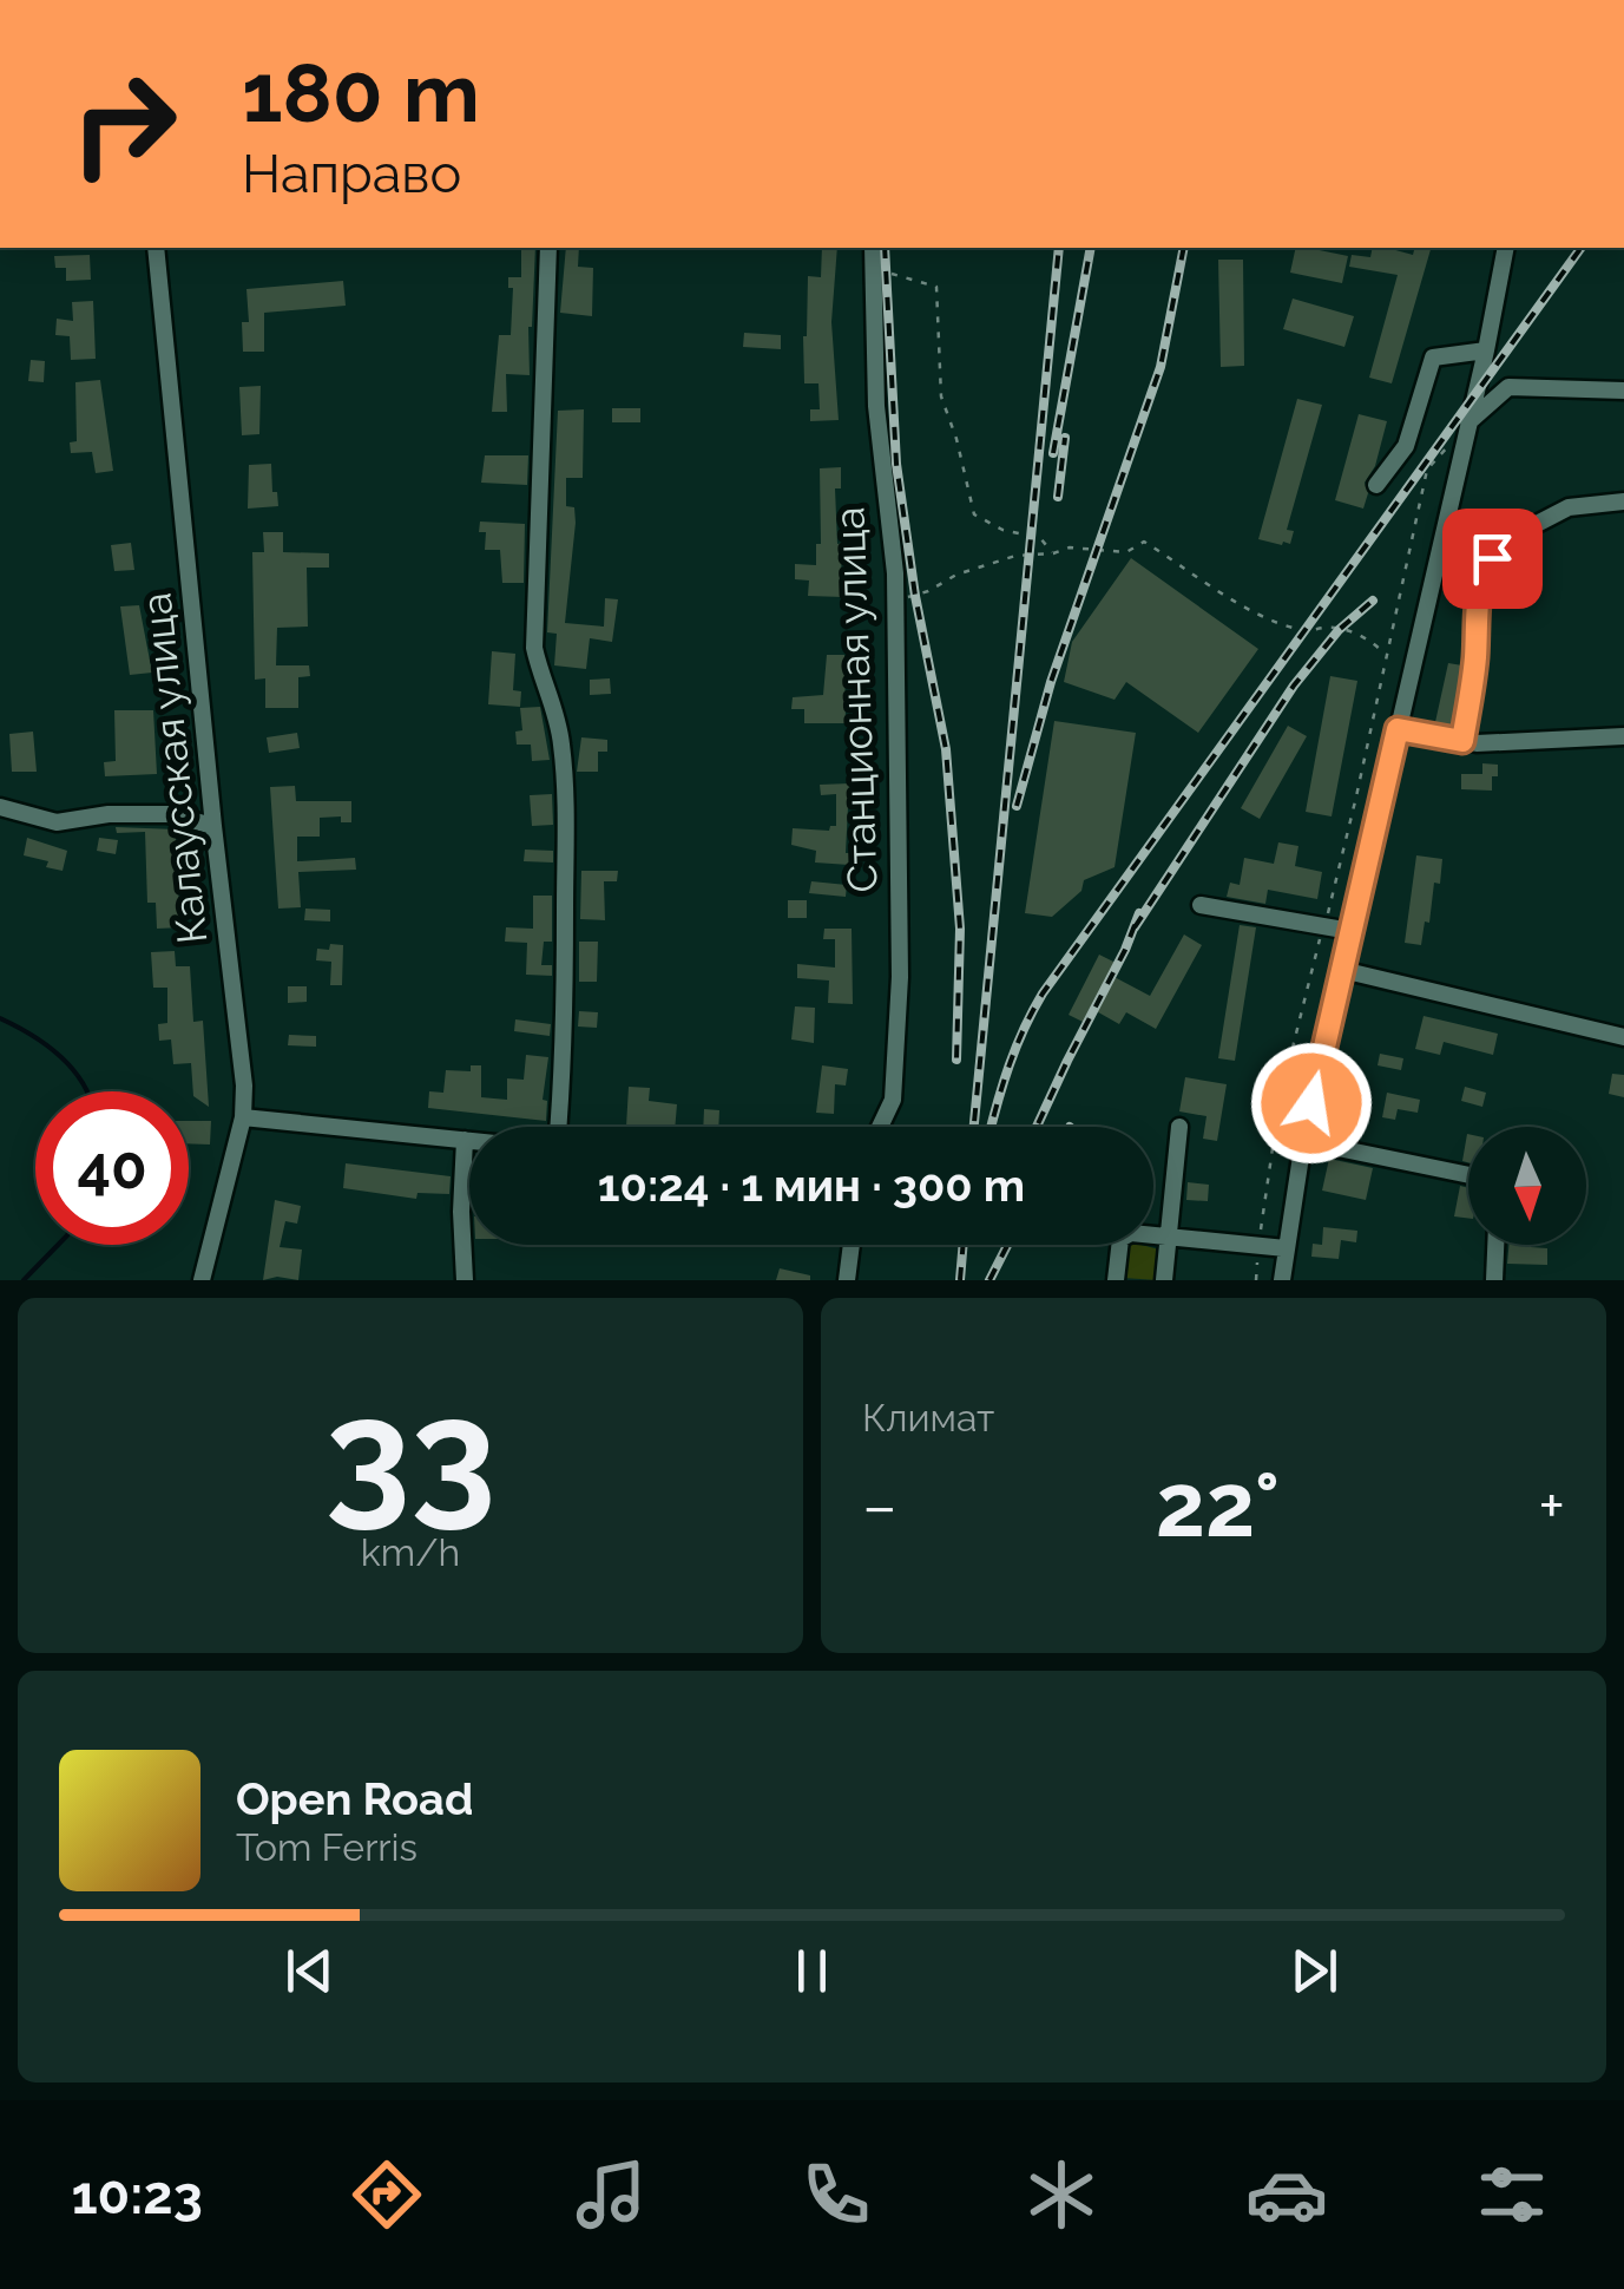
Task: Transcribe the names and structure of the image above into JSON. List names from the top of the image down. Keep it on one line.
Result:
{"streets":{"street":["Станционная улица","Калаусская улица"]},"north":"bottom","page":{"turn":["180 m","Направо"],"limit":"40","trip":"10:24 · 1 мин · 300 m","tile":[["33","km/h"],"Климат"],"heat":["−","22°","+"],"song":["Open Road","Tom Ferris"],"tabs":"10:23"}}
